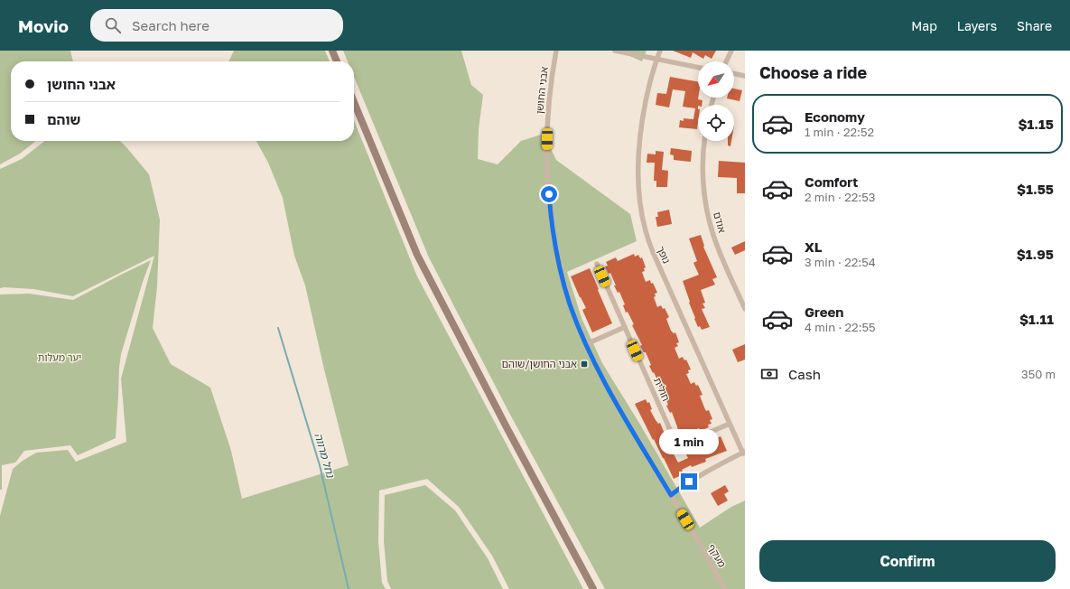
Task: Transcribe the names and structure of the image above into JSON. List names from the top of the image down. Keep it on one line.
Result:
{"streets":{"street":["אבני החושן","אודם","נופך","חולית","מעקף"]},"crossings":[["אבני החושן","מעקף"],["נופך","חולית"]],"water":["נחל מרווה"],"parks":["יער מעלות"],"places":{"transit":["אבני החושן/שוהם"]},"north":"bottom left","page":{"header":"Movio","search":"Search here","nav":["Map","Layers","Share"],"heading":"Choose a ride","banner":["אבני החושן","שוהם"],"list":[{"name":"Economy","note":"1 min · 22:52","value":"$1.15"},{"name":"Comfort","note":"2 min · 22:53","value":"$1.55"},{"name":"XL","note":"3 min · 22:54","value":"$1.95"},{"name":"Green","note":"4 min · 22:55","value":"$1.11"}],"pay":["Cash","350 m"],"bubble":"1 min","buttons":"Confirm"}}
